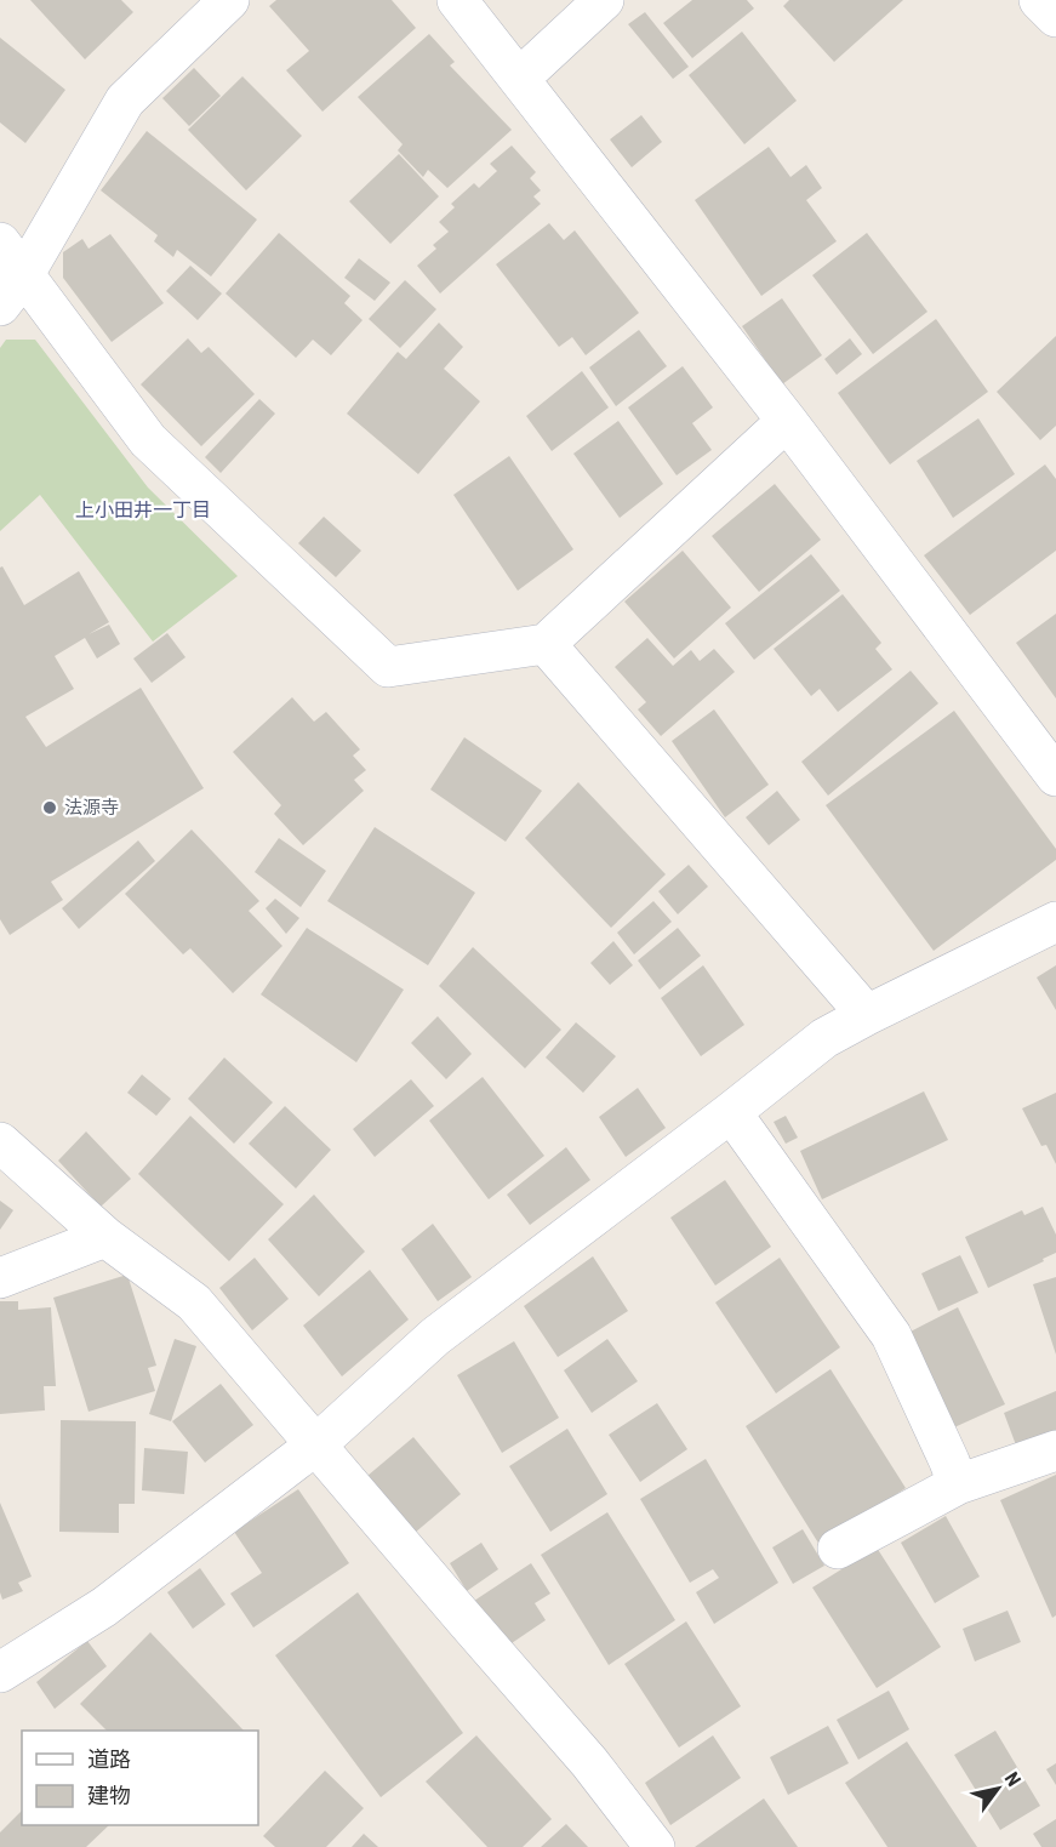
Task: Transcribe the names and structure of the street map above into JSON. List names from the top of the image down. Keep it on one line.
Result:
{"districts":["上小田井一丁目"],"places":["法源寺"],"legend":["道路","建物"],"north":"top right"}
